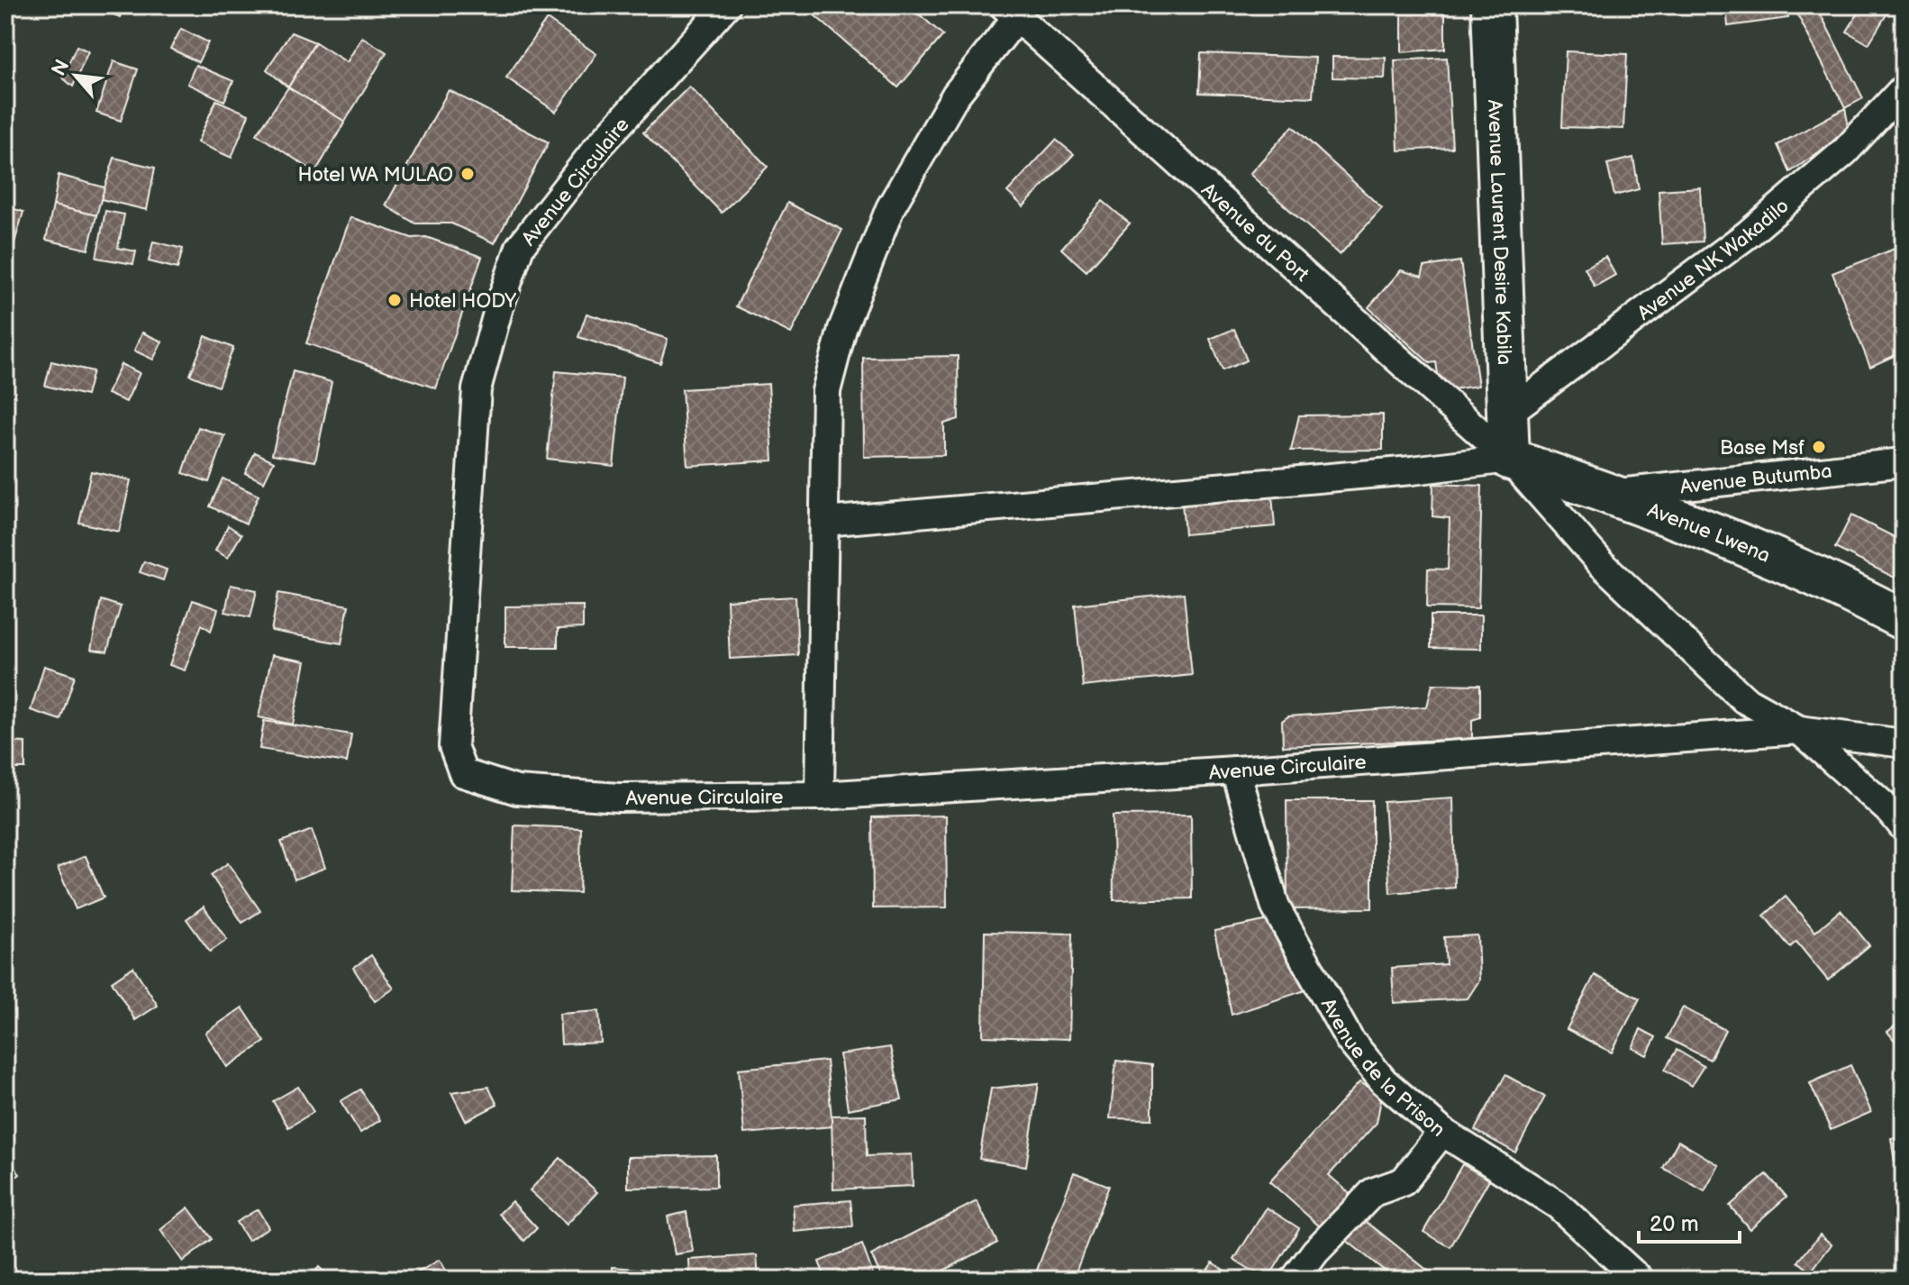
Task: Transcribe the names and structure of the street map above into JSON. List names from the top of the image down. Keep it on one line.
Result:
{"streets":{"main road":["Avenue Laurent Desire Kabila","Avenue Lwena"],"street":["Avenue Circulaire","Avenue du Port","Avenue NK Wakadilo","Avenue Butumba","Avenue de la Prison"]},"crossings":[["Avenue Circulaire","Avenue du Port"],["Avenue Circulaire","Avenue de la Prison"],["Avenue du Port","Avenue Laurent Desire Kabila"],["Avenue du Port","Avenue Lwena"],["Avenue Laurent Desire Kabila","Avenue NK Wakadilo"],["Avenue Laurent Desire Kabila","Avenue Lwena"],["Avenue Butumba","Avenue Lwena"]],"places":["Hotel WA MULAO","Hotel HODY","Base Msf"],"scale_bar":"20 m","north":"top left"}
